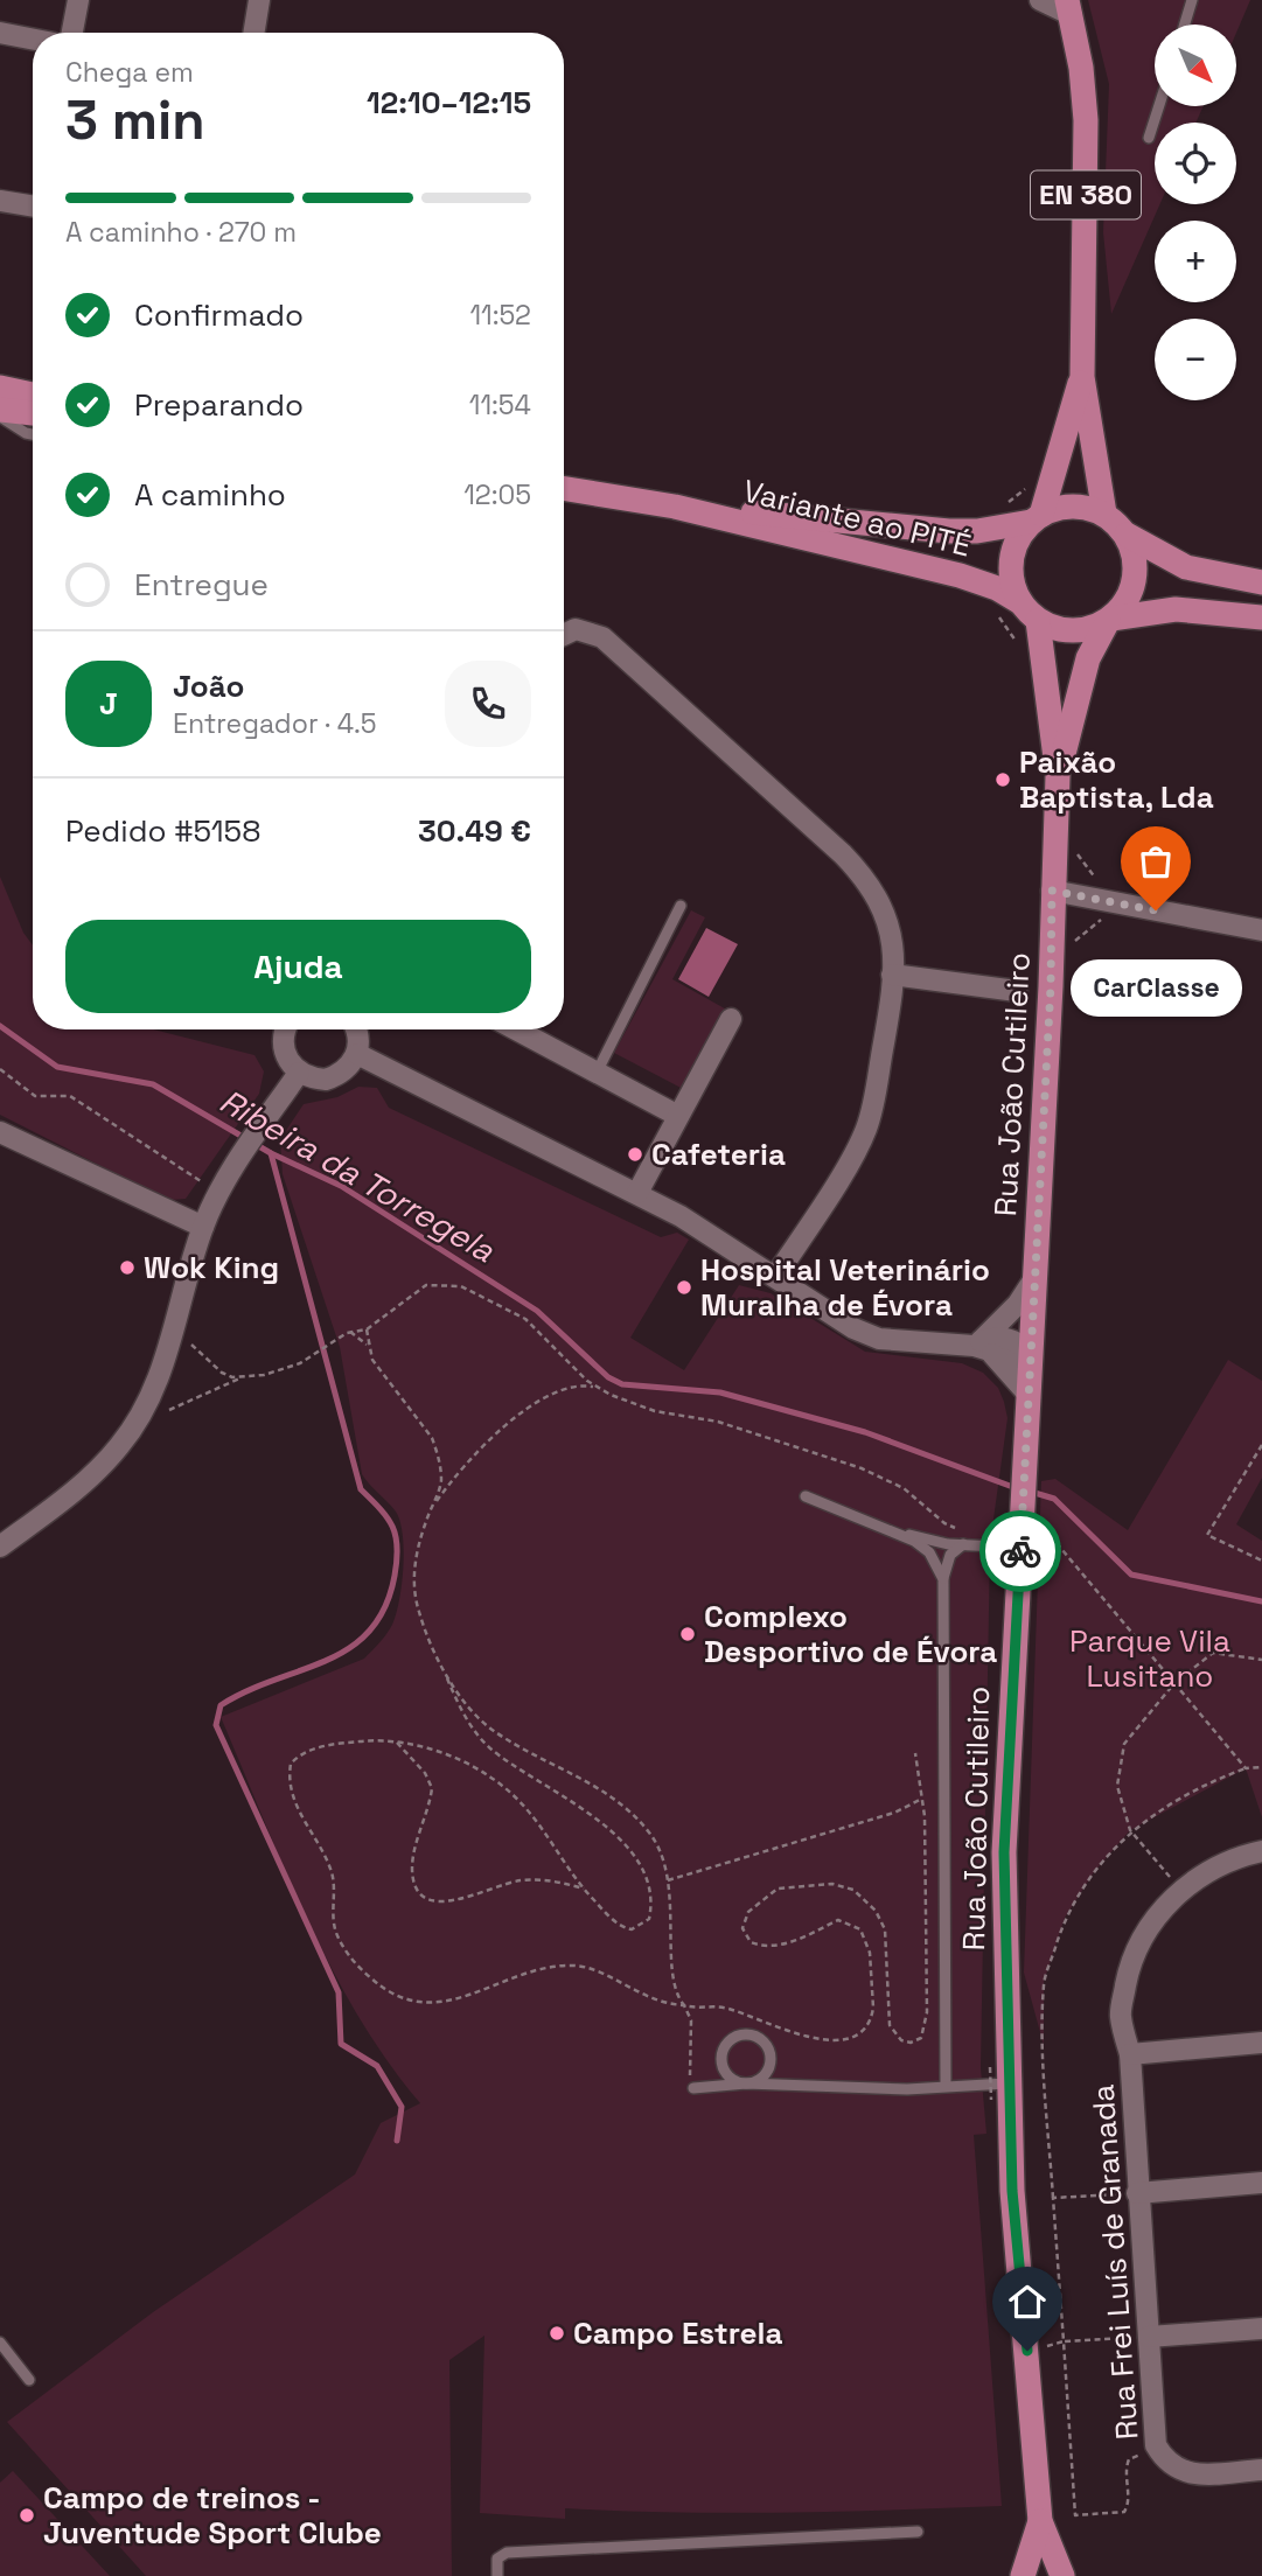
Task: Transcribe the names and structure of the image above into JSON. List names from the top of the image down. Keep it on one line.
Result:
{"streets":{"main road":["EN 380","Variante ao PITÉ","Rua João Cutileiro"],"street":["Rua Frei Luís de Granada"]},"crossings":[["EN 380","Variante ao PITÉ"],["EN 380","Rua João Cutileiro"],["Variante ao PITÉ","Rua João Cutileiro"]],"water":["Ribeira da Torregela"],"parks":["Parque Vila Lusitano"],"places":["Paixão Baptista, Lda","CarClasse","Cafeteria","Wok King","Hospital Veterinário Muralha de Évora","Complexo Desportivo de Évora","Campo Estrela","Campo de treinos - Juventude Sport Clube"],"north":"bottom right","page":{"map_buttons":["+","−"],"heading":["3 min","Chega em","12:10–12:15"],"panel":["João","Entregador · 4.5","Pedido #5158","30.49 €"],"bar":"A caminho · 270 m","list":[["Confirmado","11:52"],["Preparando","11:54"],["A caminho","12:05"],"Entregue"],"round":"J","buttons":"Ajuda","bubble":"CarClasse"}}
